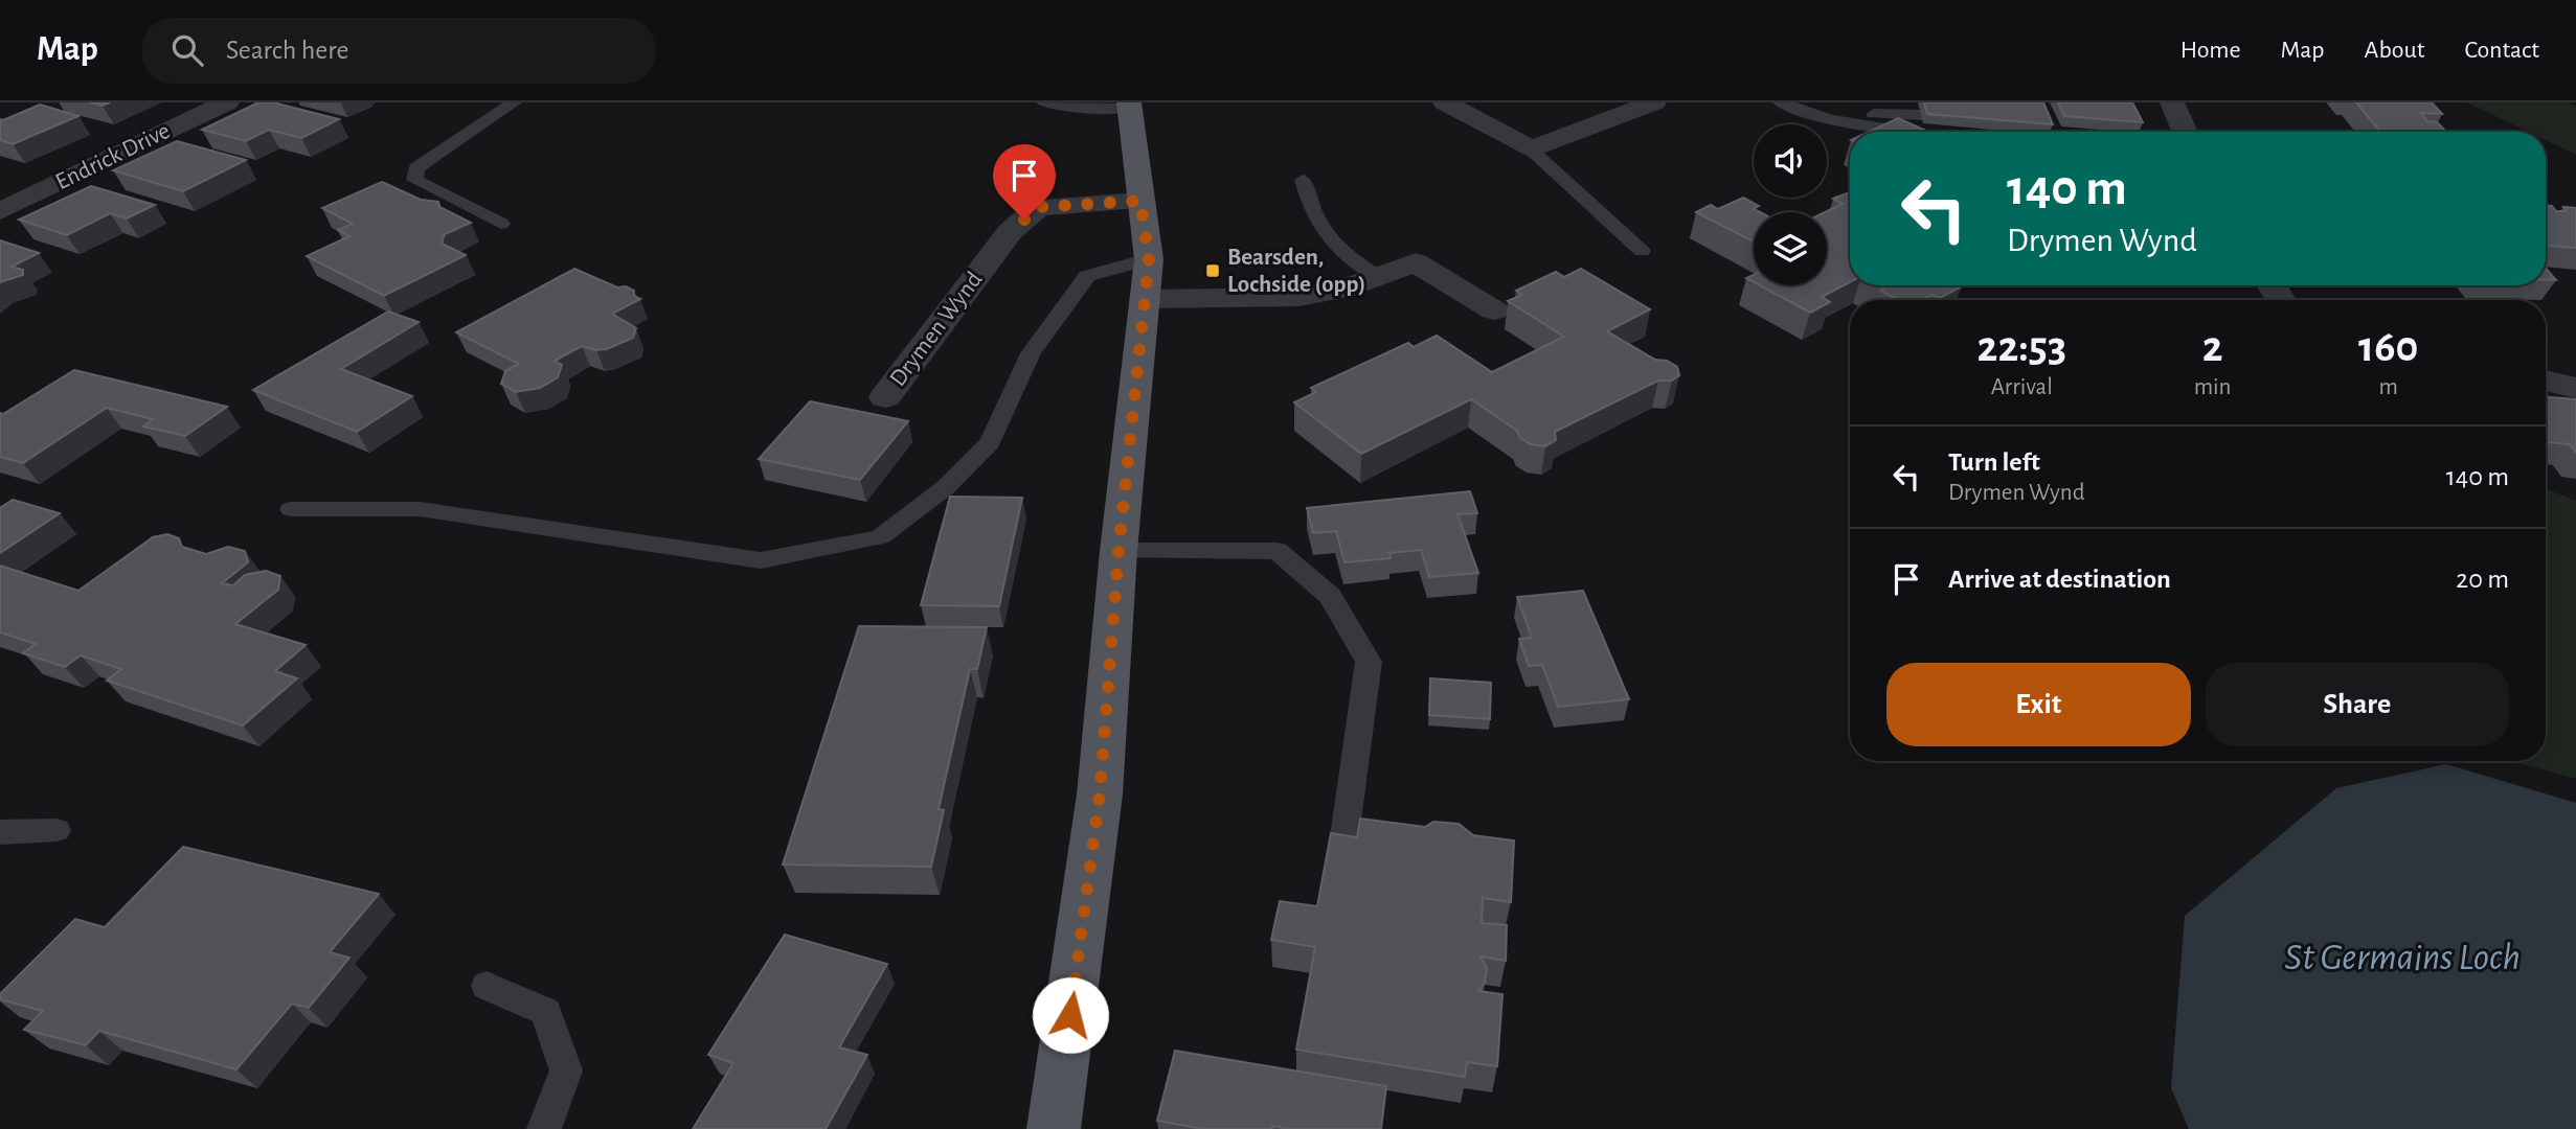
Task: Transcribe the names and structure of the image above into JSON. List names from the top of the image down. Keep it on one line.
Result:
{"streets":{"street":["Endrick Drive","Drymen Wynd"]},"water":["St Germains Loch"],"places":{"transit":["Bearsden, Lochside (opp)"]},"page":{"header":"Map","search":"Search here","nav":["Home","Map","About","Contact"],"turn":["140 m","Drymen Wynd"],"eta":["22:53","Arrival","2","min","160","m"],"list":[{"name":"Turn left","note":"Drymen Wynd","value":"140 m"},{"name":"Arrive at destination","value":"20 m"}],"buttons":["Exit","Share"]}}
